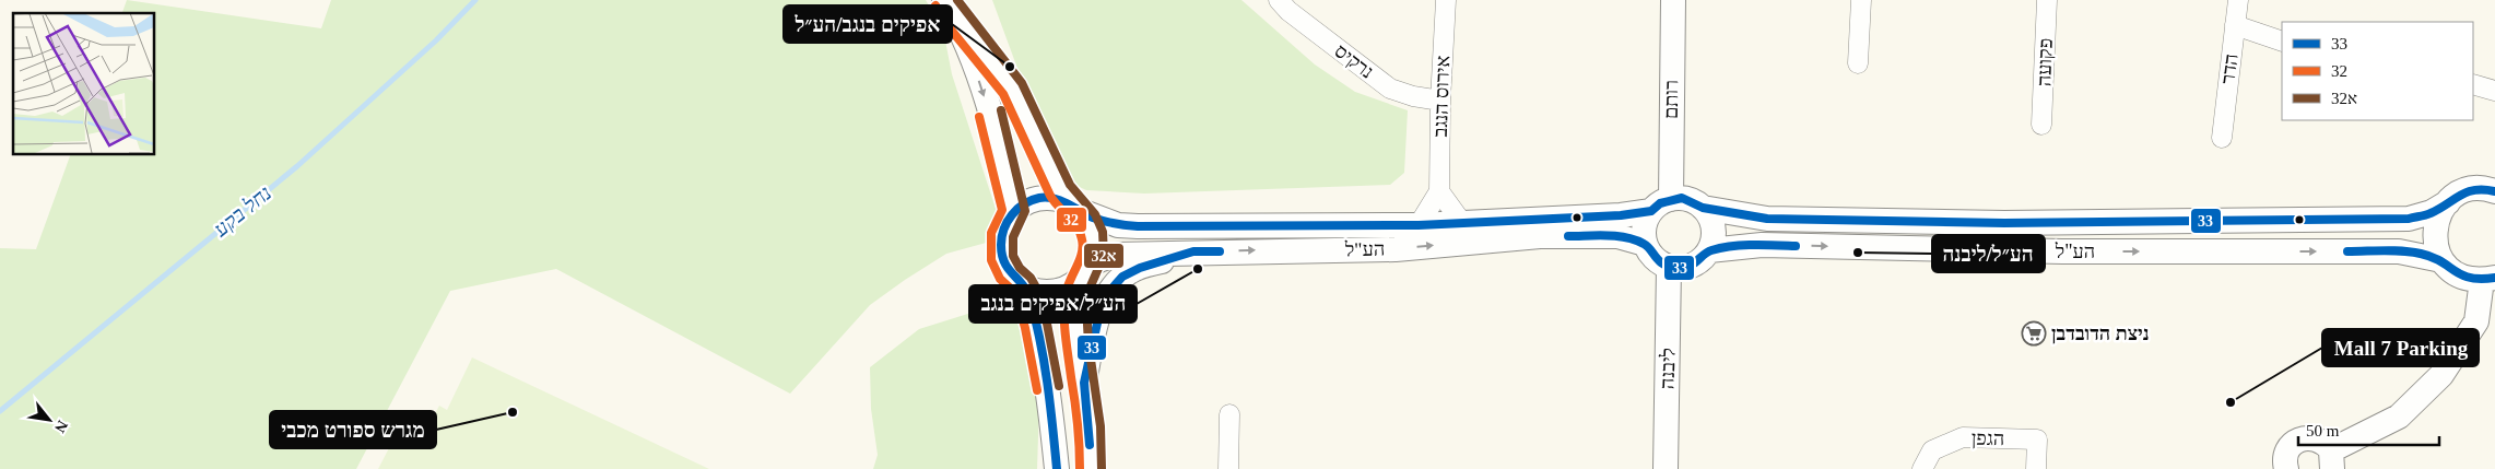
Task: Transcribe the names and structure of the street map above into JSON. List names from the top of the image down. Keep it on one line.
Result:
{"streets":{"street":["נרקיס","פקועה","הדר","אירוס הנגב","רותם","הע\"ל","ליבנה","הגפן"]},"crossings":[["נרקיס","אירוס הנגב"],["רותם","הע\"ל"],["רותם","ליבנה"],["הע\"ל","ליבנה"]],"water":["נחל בקע"],"places":{"other":["אפיקים בנגב/הע״ל","הע״ל/ליבנה","הע״ל/אפיקים בנגב","Mall 7 Parking","מגרש ספורט מכבי"],"supermarket":["ניצת הדובדבן"]},"lines":["transit line 32א","transit line 32","transit line 33"],"legend":["33","32","32א"],"scale_bar":"50 m","north":"bottom right"}
